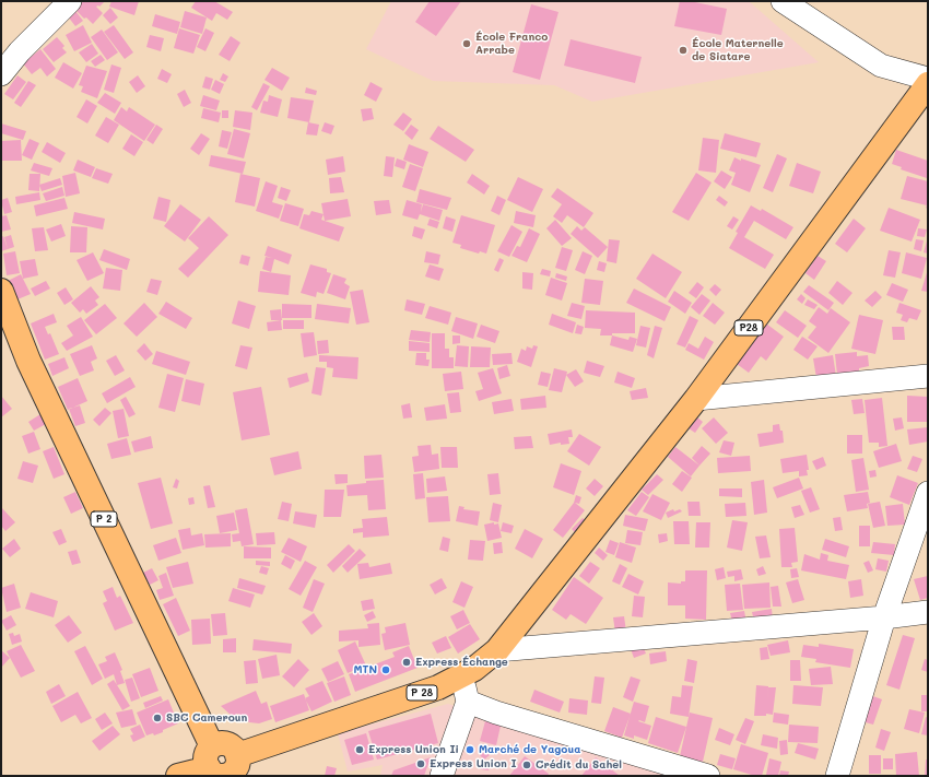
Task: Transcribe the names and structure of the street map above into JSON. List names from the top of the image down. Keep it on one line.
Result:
{"streets":{"main road":["P28","P 2","P 28"]},"crossings":[["P28","P 28"]],"places":["École Franco Arrabe","École Maternelle de Siatare","Express Échange","MTN","SBC Cameroun","Express Union Ii","Marché de Yagoua","Express Union I","Crédit du Sahel"]}
